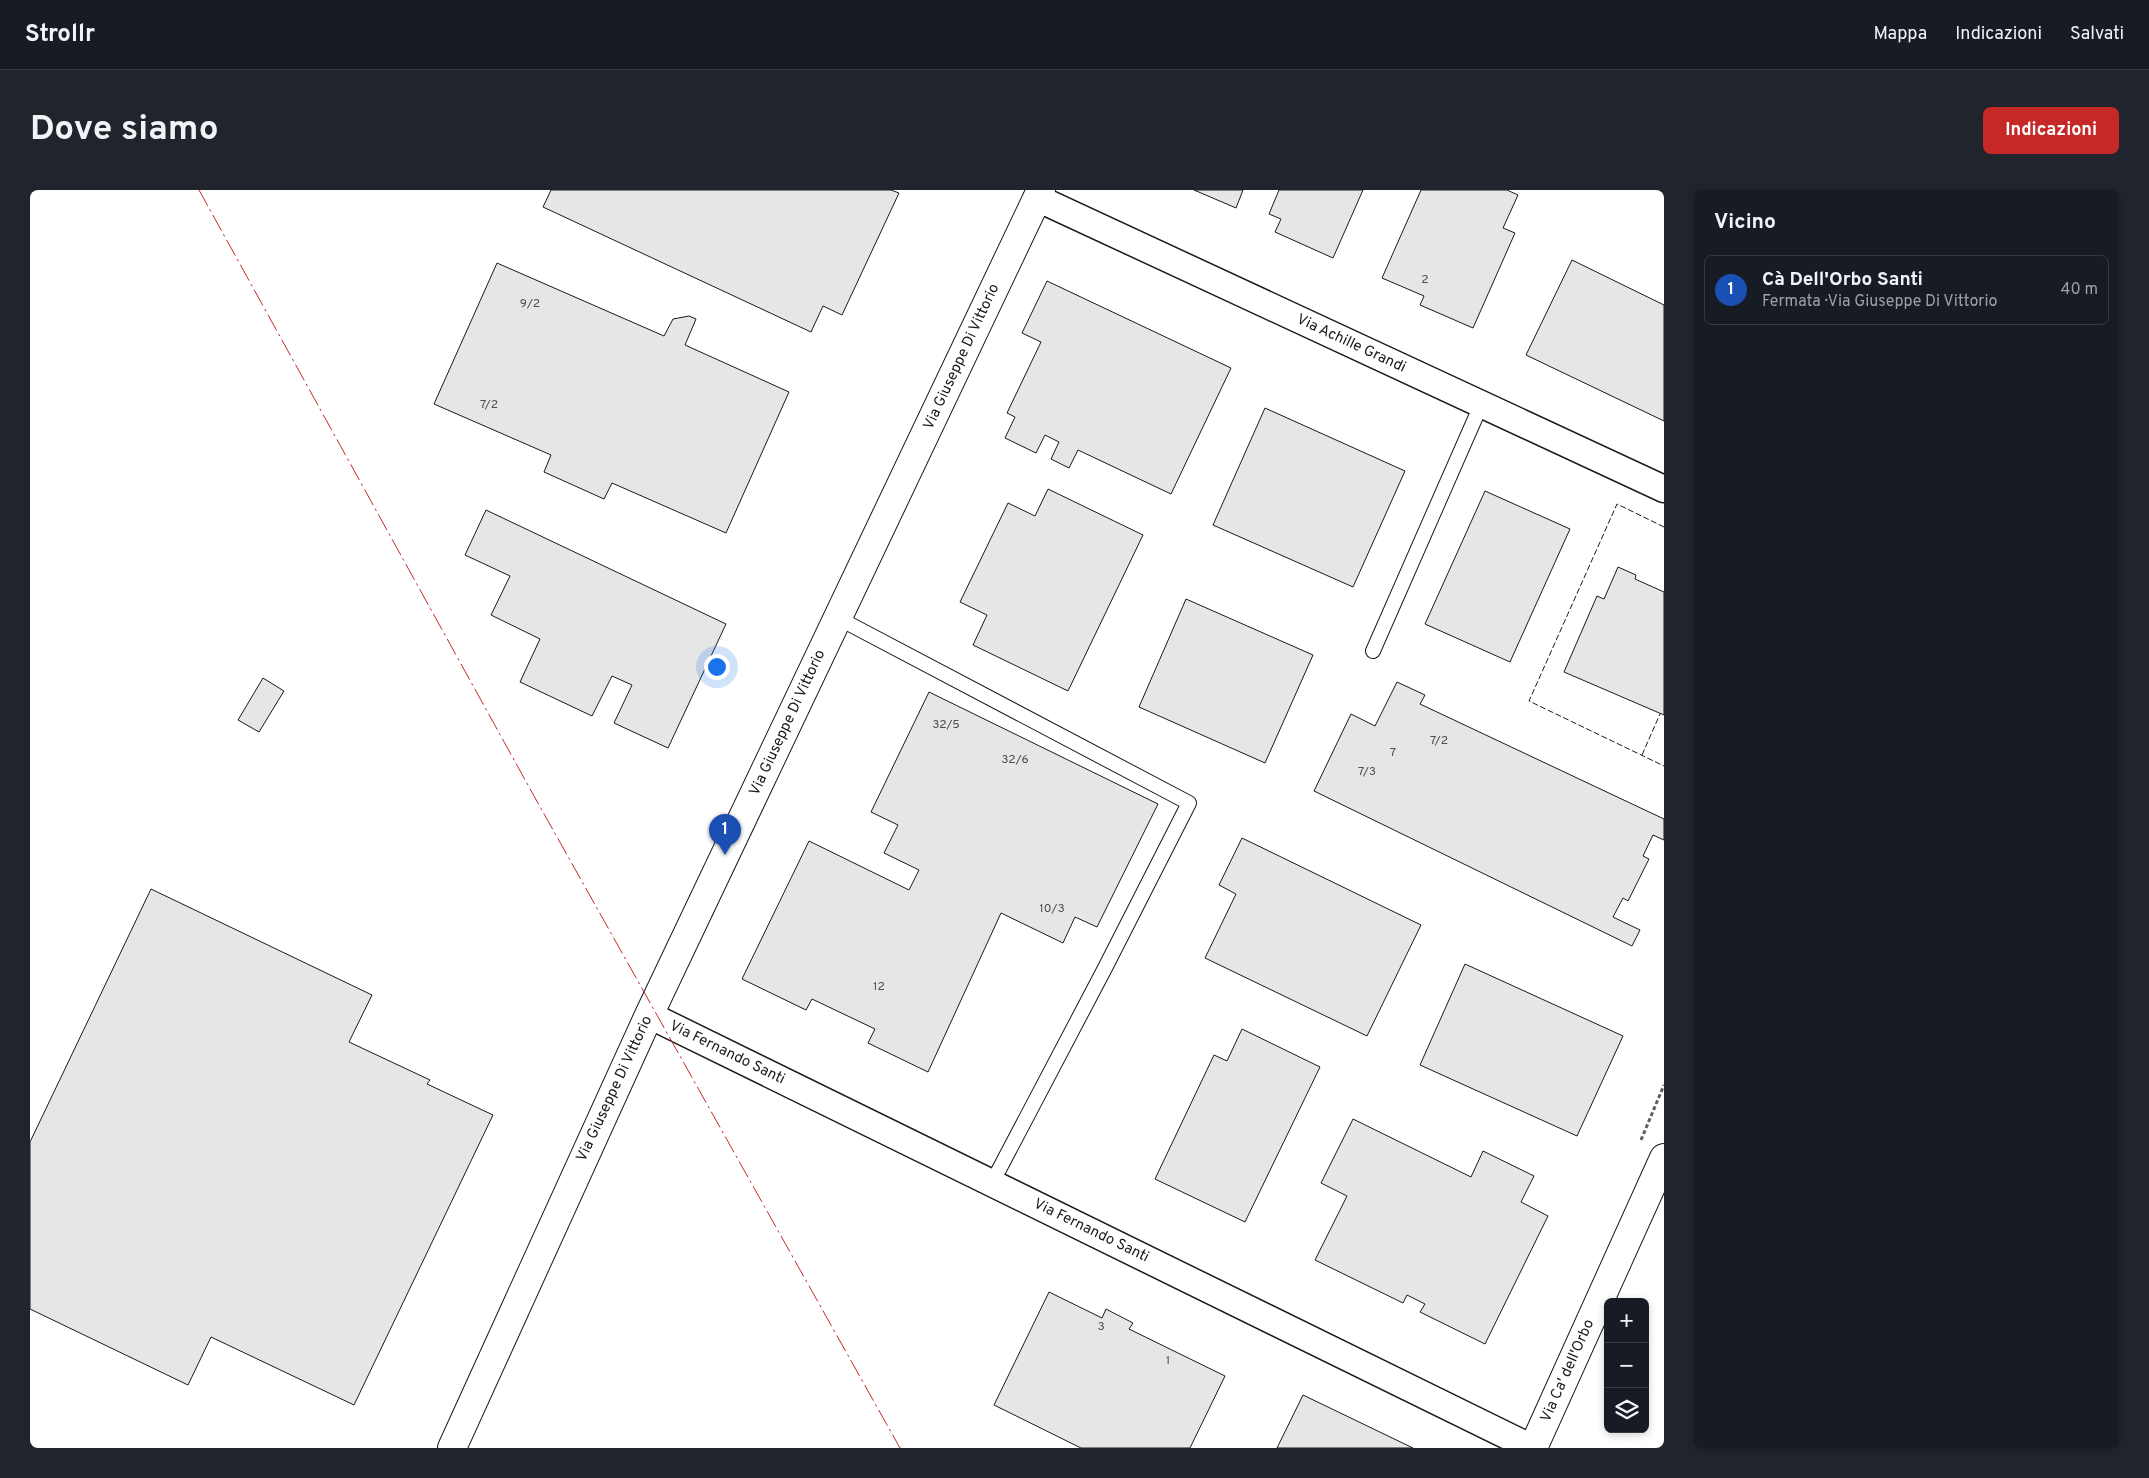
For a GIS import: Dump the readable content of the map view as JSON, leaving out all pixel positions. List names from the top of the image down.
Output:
{
  "streets": {
    "street": [
      "Via Achille Grandi",
      "Via Giuseppe Di Vittorio",
      "Via Fernando Santi",
      "Via Ca' dell'Orbo"
    ]
  },
  "crossings": [
    ["Via Achille Grandi", "Via Giuseppe Di Vittorio"],
    ["Via Giuseppe Di Vittorio", "Via Fernando Santi"],
    ["Via Fernando Santi", "Via Ca' dell'Orbo"]
  ],
  "house_numbers": [
    "2",
    "9/2",
    "7/2",
    "32/5",
    "7/2",
    "7",
    "32/6",
    "7/3",
    "10/3",
    "12",
    "3",
    "1"
  ],
  "page": {
    "header": "Strollr",
    "nav": ["Mappa", "Indicazioni", "Salvati"],
    "buttons": "Indicazioni",
    "title": "Dove siamo",
    "heading": "Vicino",
    "list": [
      {
        "mark": "1",
        "name": "Cà Dell'Orbo Santi",
        "note": "Fermata · Via Giuseppe Di Vittorio",
        "value": "40 m"
      }
    ],
    "pins": "1",
    "map_buttons": ["+", "−"]
  }
}
